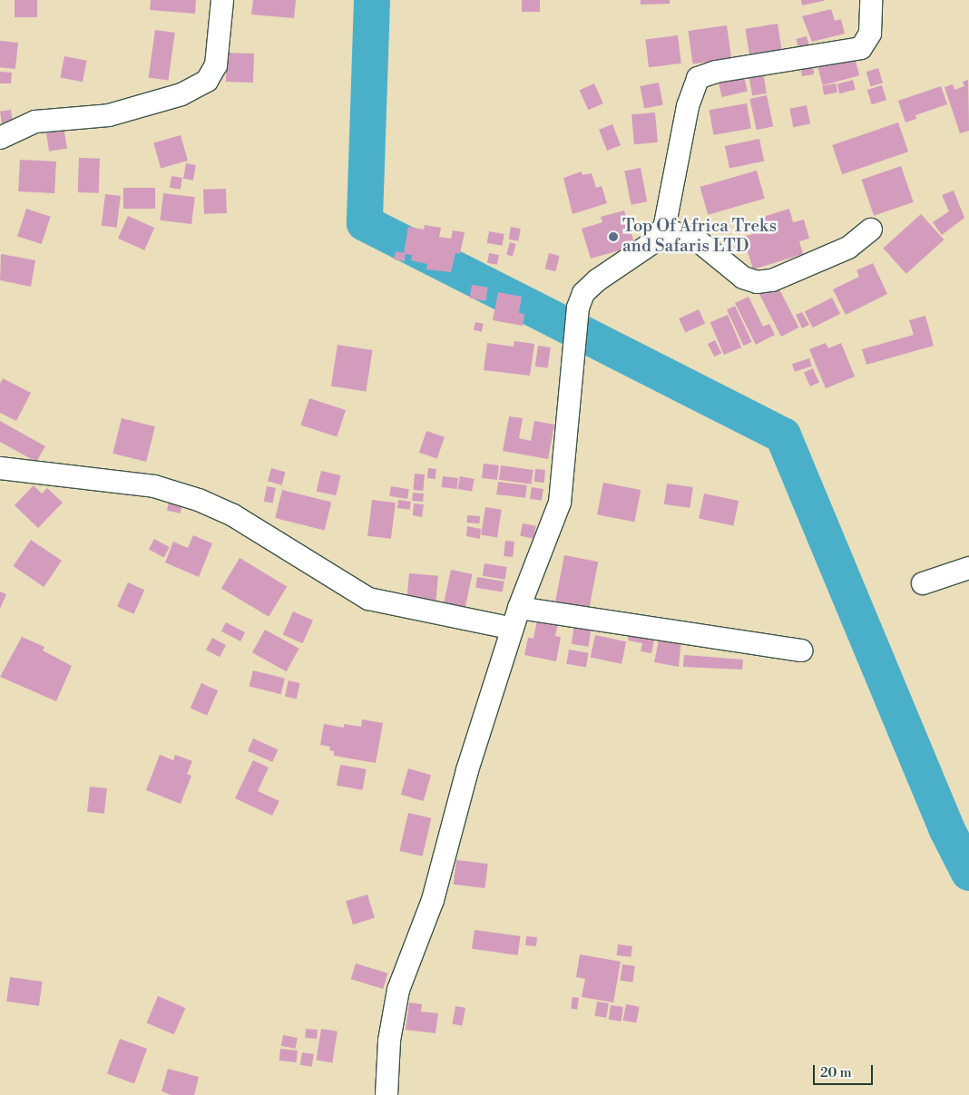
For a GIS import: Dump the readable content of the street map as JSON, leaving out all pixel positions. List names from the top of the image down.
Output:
{
  "places": ["Top Of Africa Treks and Safaris LTD"],
  "scale_bar": "20 m"
}
